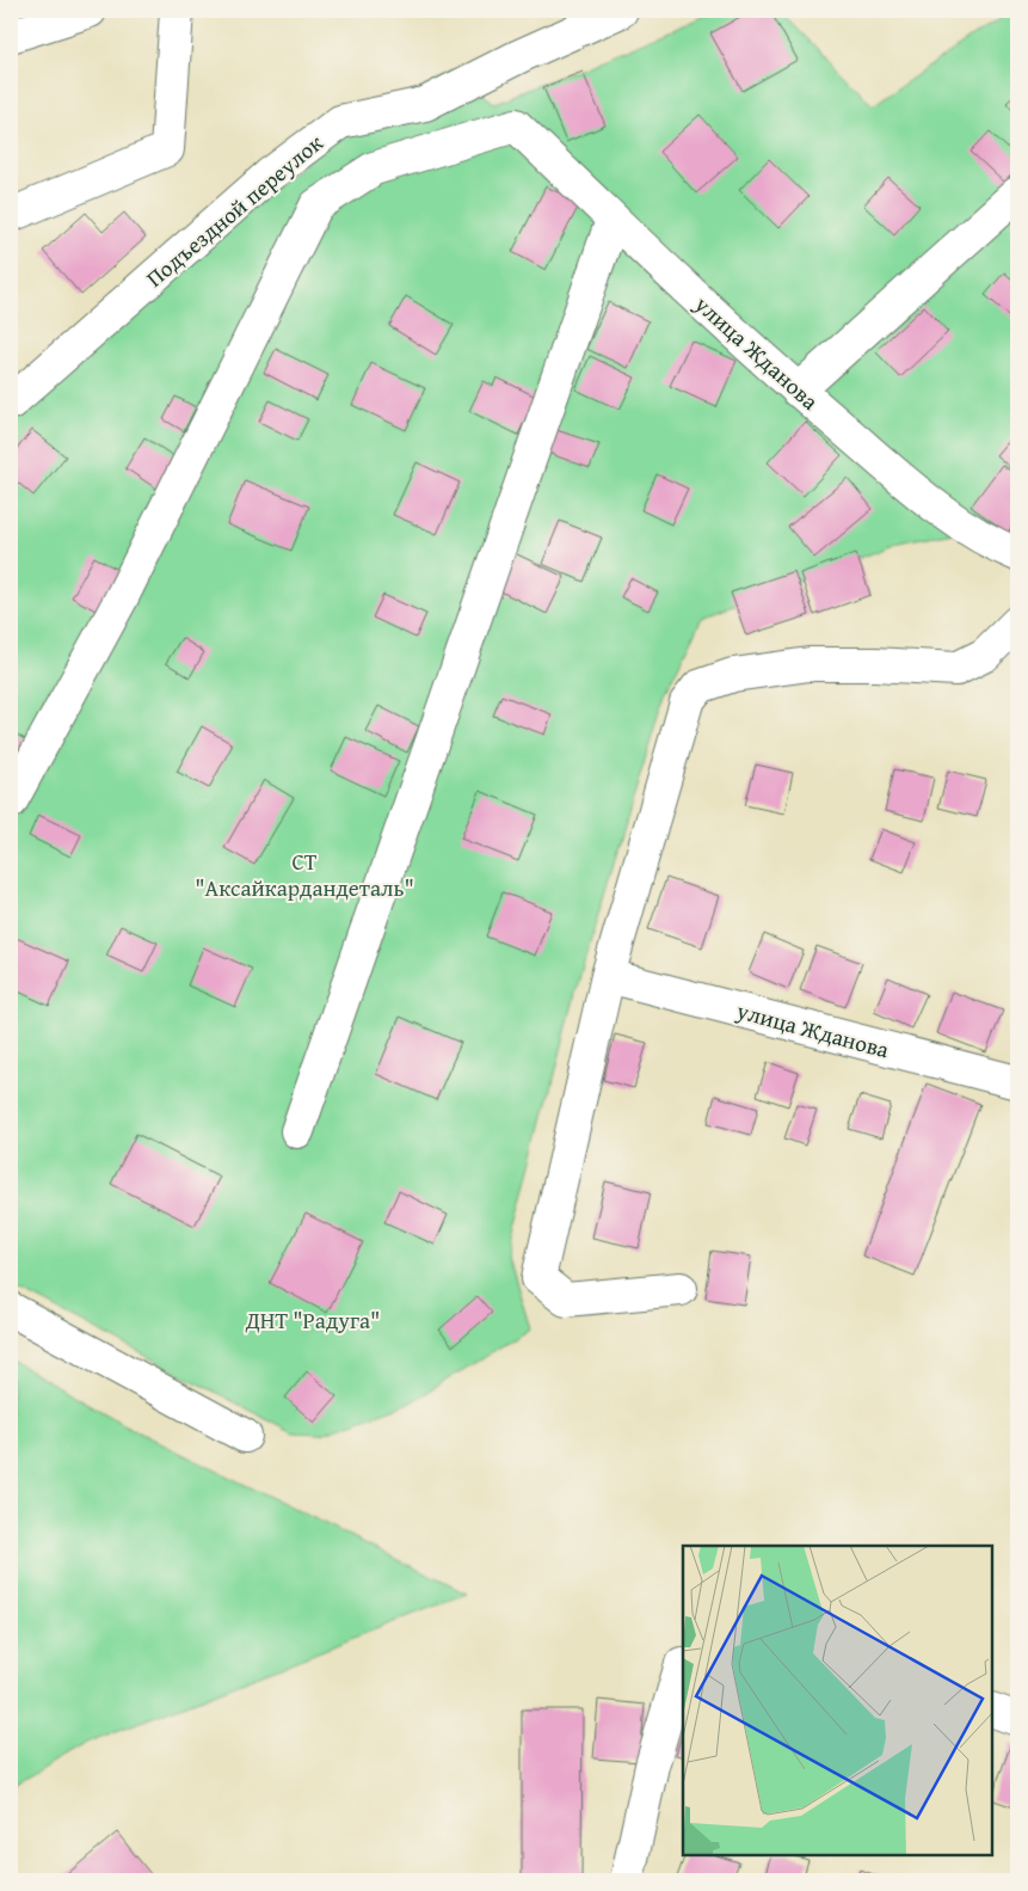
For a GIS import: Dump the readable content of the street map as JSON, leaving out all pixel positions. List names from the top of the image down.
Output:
{
  "streets": {
    "street": ["Подъездной переулок", "улица Жданова"]
  },
  "parks": ["СТ \"Аксайкардандеталь\"", "ДНТ \"Радуга\""]
}
